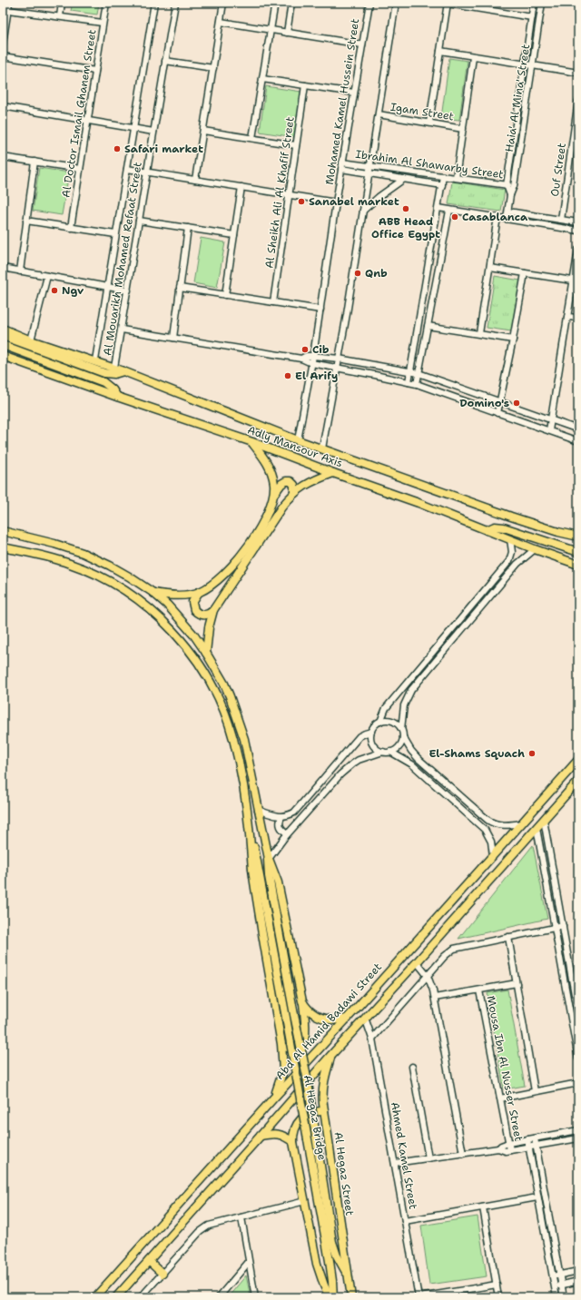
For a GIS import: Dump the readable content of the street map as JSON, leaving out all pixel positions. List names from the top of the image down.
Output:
{
  "streets": {
    "main road": [
      "Adly Mansour Axis",
      "Abd Al Hamid Badawi Street",
      "Al Hegaz Bridge",
      "Al Hegaz Street"
    ],
    "street": [
      "Haia' Al Mina' Street",
      "Mohamed Kamel Hussein Street",
      "Igam Street",
      "Al Doctor Ismail Ghanem Street",
      "Ibrahim Al Shawarby Street",
      "Ouf Street",
      "Al Sheikh Ali Al Khafif Street",
      "Al Mouarikh Mohamed Refaat Street",
      "Mousa Ibn Al Nusser Street",
      "Ahmed Kamel Street"
    ]
  },
  "crossings": [
    ["Haia' Al Mina' Street", "Ibrahim Al Shawarby Street"],
    ["Mohamed Kamel Hussein Street", "Ibrahim Al Shawarby Street"],
    ["Mohamed Kamel Hussein Street", "Adly Mansour Axis"],
    ["Al Mouarikh Mohamed Refaat Street", "Adly Mansour Axis"],
    ["Al Hegaz Bridge", "Al Hegaz Street"]
  ],
  "places": [
    "Safari market",
    "Sanabel market",
    "ABB Head Office Egypt",
    "Casablanca",
    "Qnb",
    "Ngv",
    "Cib",
    "El Arify",
    "Domino's",
    "El-Shams Squach"
  ]
}
